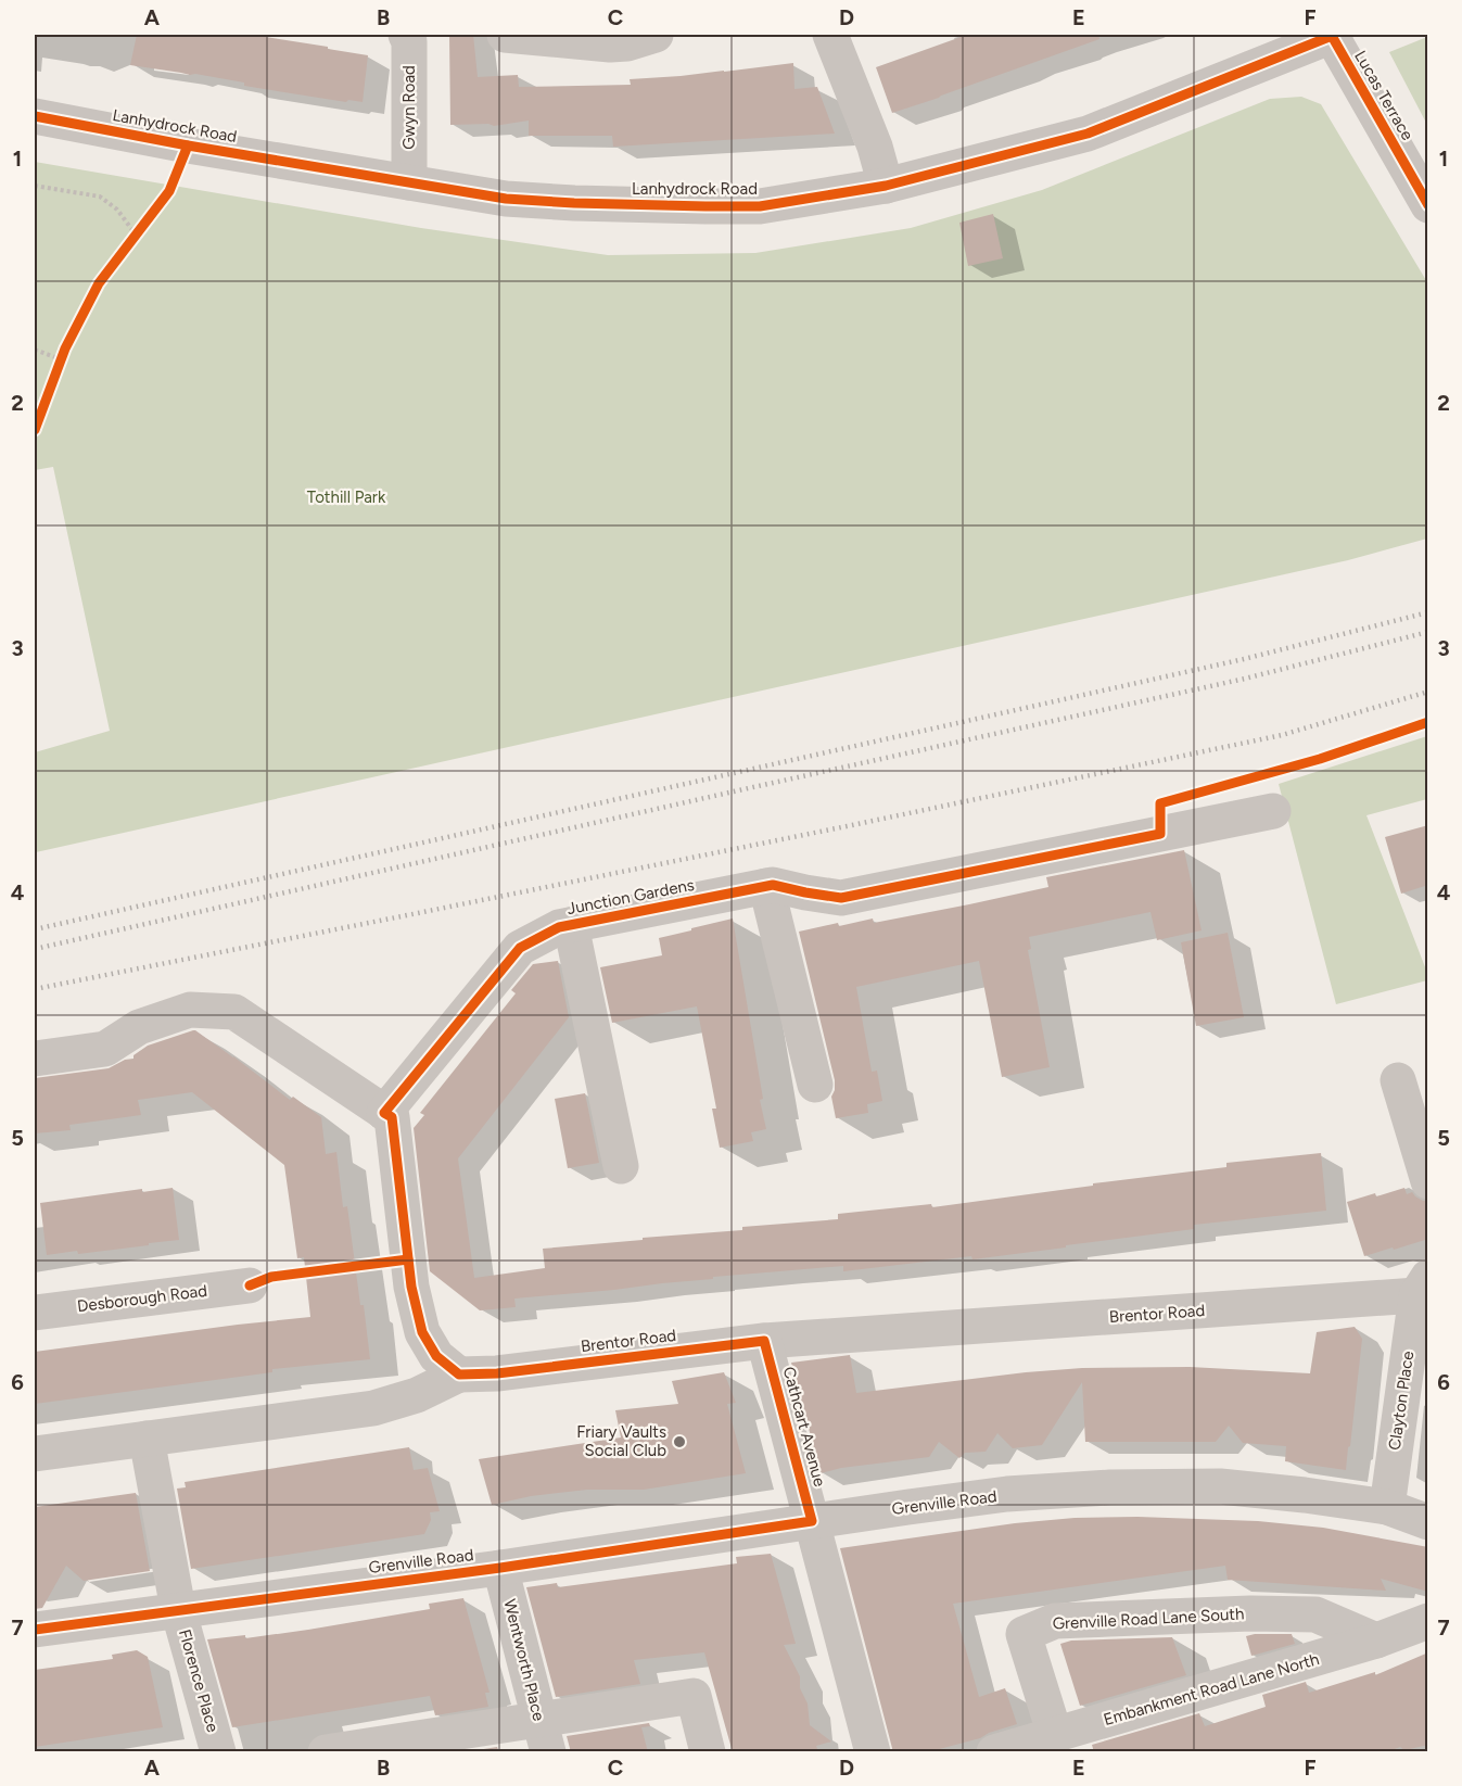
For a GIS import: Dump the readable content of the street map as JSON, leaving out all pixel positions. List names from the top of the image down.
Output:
{
  "streets": {
    "street": [
      "Lucas Terrace",
      "Gwyn Road",
      "Lanhydrock Road",
      "Junction Gardens",
      "Desborough Road",
      "Brentor Road",
      "Clayton Place",
      "Cathcart Avenue",
      "Grenville Road",
      "Grenville Road Lane South",
      "Wentworth Place",
      "Florence Place",
      "Embankment Road Lane North"
    ]
  },
  "crossings": [
    ["Lucas Terrace", "Lanhydrock Road"],
    ["Gwyn Road", "Lanhydrock Road"],
    ["Brentor Road", "Clayton Place"],
    ["Brentor Road", "Cathcart Avenue"],
    ["Clayton Place", "Grenville Road"],
    ["Cathcart Avenue", "Grenville Road"],
    ["Grenville Road", "Wentworth Place"],
    ["Grenville Road", "Florence Place"],
    ["Grenville Road Lane South", "Embankment Road Lane North"]
  ],
  "parks": ["Tothill Park"],
  "places": ["Friary Vaults Social Club"],
  "grid": {
    "columns": [
      "A",
      "B",
      "C",
      "D",
      "E",
      "F"
    ],
    "rows": [
      "1",
      "2",
      "3",
      "4",
      "5",
      "6",
      "7"
    ]
  }
}
